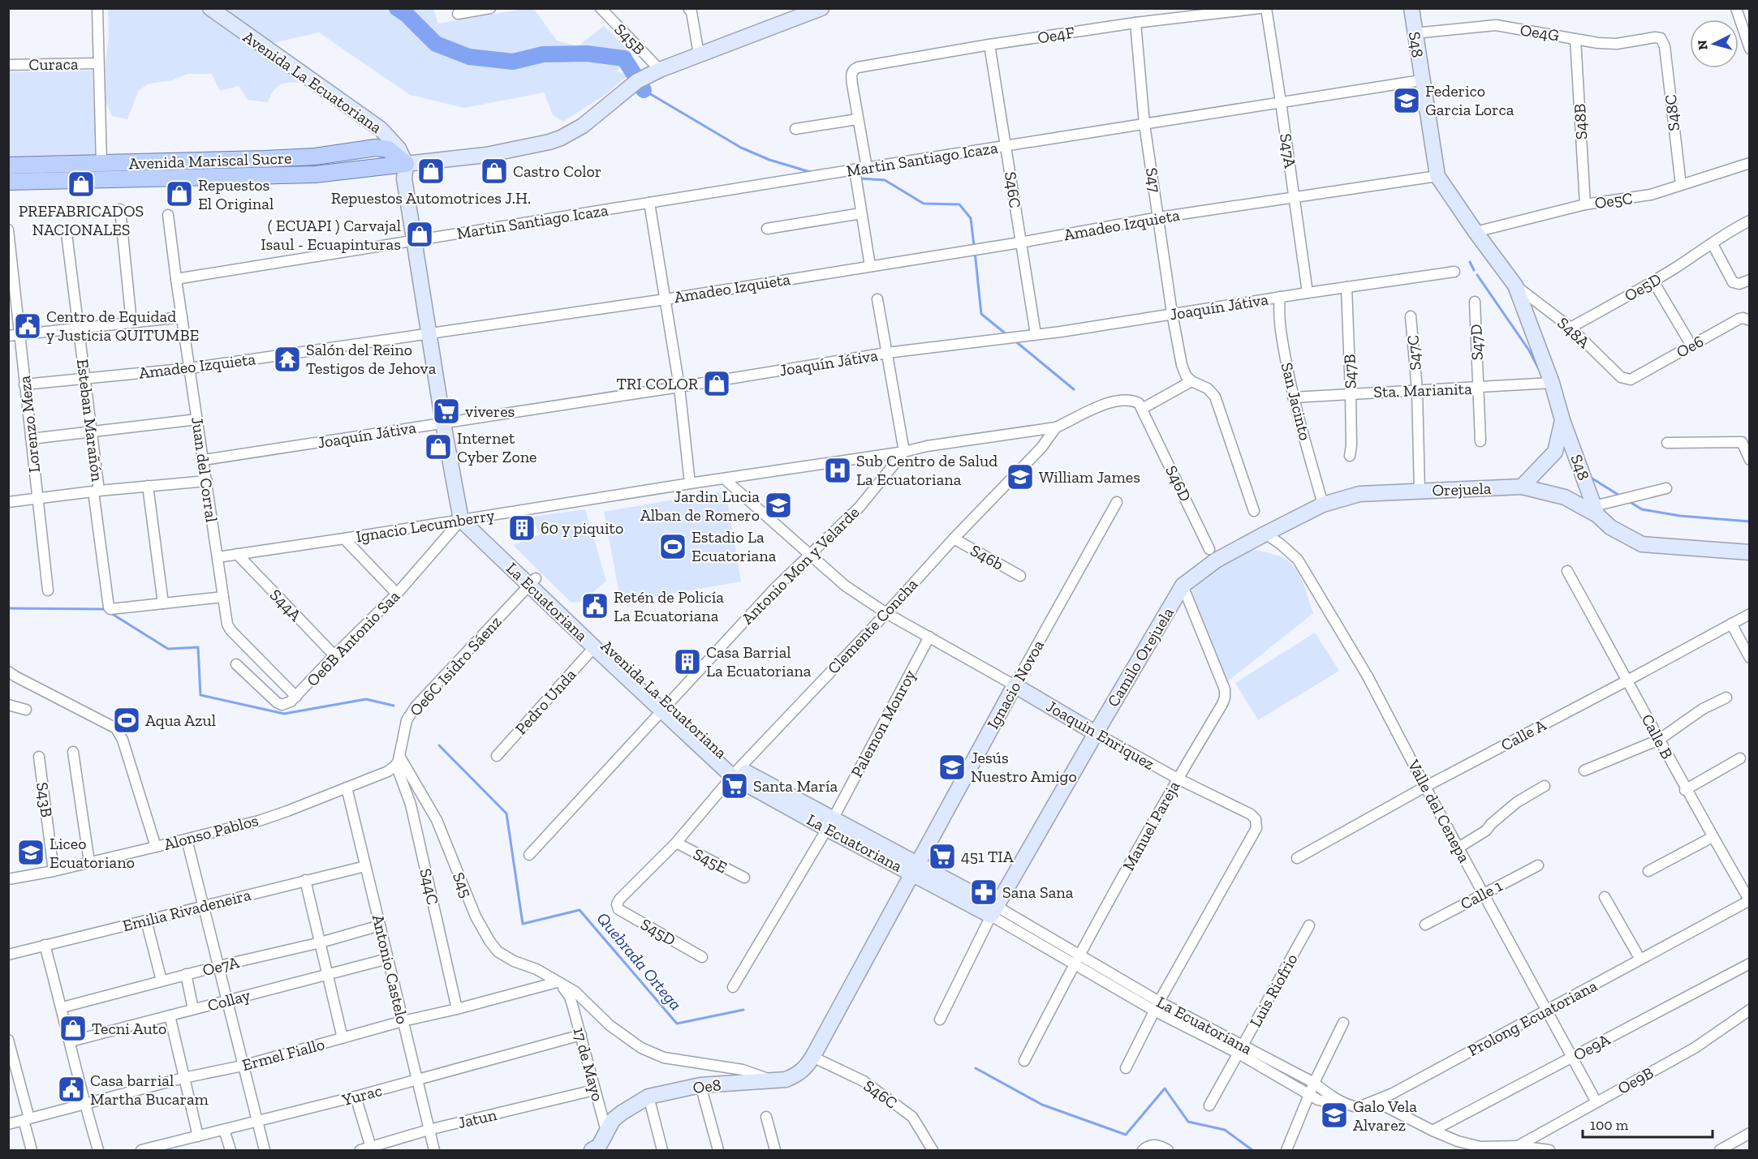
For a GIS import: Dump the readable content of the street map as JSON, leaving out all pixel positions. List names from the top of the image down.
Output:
{
  "streets": {
    "main road": ["Avenida Mariscal Sucre"],
    "street": [
      "Oe4G",
      "Oe4F",
      "S45B",
      "S48",
      "Curaca",
      "Avenida La Ecuatoriana",
      "S48C",
      "S48B",
      "S47A",
      "Martin Santiago Icaza",
      "S47",
      "S46C",
      "Oe5C",
      "Amadeo Izquieta",
      "Oe5D",
      "Joaquín Játiva",
      "S48A",
      "S47D",
      "Oe6",
      "S47C",
      "S47B",
      "Sta. Marianita",
      "San Jacinto",
      "Esteban Marañón",
      "Lorenzo Meza",
      "Juan del Corral",
      "S46D",
      "Orejuela",
      "Ignacio Lecumberry",
      "S46b",
      "Antonio Mon y Velarde",
      "La Ecuatoriana",
      "S44A",
      "Clemente Concha",
      "Oe6B Antonio Saa",
      "Camilo Orejuela",
      "Oe6C Isidro Sáenz",
      "Ignacio Novoa",
      "Pedro Unda",
      "Palemon Monroy",
      "Joaquin Enriquez",
      "Calle A",
      "Calle B",
      "S43B",
      "Valle del Cenepa",
      "Manuel Pareja",
      "Alonso Pablos",
      "S45E",
      "S45",
      "S44C",
      "Calle 1",
      "Emilia Rivadeneira",
      "S45D",
      "Oe7A",
      "Antonio Castelo",
      "Luis Riofrio",
      "Collay",
      "Prolong Ecuatoriana",
      "Oe9A",
      "Ermel Fiallo",
      "17 de Mayo",
      "Oe9B",
      "Oe8",
      "Yurac",
      "Jatun"
    ]
  },
  "crossings": [
    ["Oe4G", "S48"],
    ["Oe4G", "S48C"],
    ["Oe4G", "S48B"],
    ["Oe4F", "S47"],
    ["Oe4F", "S46C"],
    ["S45B", "Avenida Mariscal Sucre"],
    ["S48", "Martin Santiago Icaza"],
    ["S48", "Oe5C"],
    ["S48", "Amadeo Izquieta"],
    ["S48", "S48A"],
    ["S48", "Sta. Marianita"],
    ["S48", "Orejuela"],
    ["Avenida La Ecuatoriana", "Martin Santiago Icaza"],
    ["Avenida La Ecuatoriana", "Avenida Mariscal Sucre"],
    ["Avenida La Ecuatoriana", "Ignacio Lecumberry"],
    ["Avenida La Ecuatoriana", "Antonio Mon y Velarde"],
    ["Avenida La Ecuatoriana", "La Ecuatoriana"],
    ["Avenida La Ecuatoriana", "Clemente Concha"],
    ["Avenida La Ecuatoriana", "Oe6B Antonio Saa"],
    ["Avenida La Ecuatoriana", "Oe6C Isidro Sáenz"],
    ["Avenida La Ecuatoriana", "Ignacio Novoa"],
    ["Avenida La Ecuatoriana", "Palemon Monroy"],
    ["S48C", "Oe5C"],
    ["S48B", "Oe5C"],
    ["S47A", "Martin Santiago Icaza"],
    ["S47A", "Amadeo Izquieta"],
    ["S47A", "Joaquín Játiva"],
    ["Martin Santiago Icaza", "S47"],
    ["Martin Santiago Icaza", "S46C"],
    ["Martin Santiago Icaza", "Juan del Corral"],
    ["S47", "Amadeo Izquieta"],
    ["S47", "Joaquín Játiva"],
    ["S46C", "Amadeo Izquieta"],
    ["S46C", "Joaquín Játiva"],
    ["S46C", "Ignacio Novoa"],
    ["S46C", "Oe8"],
    ["Amadeo Izquieta", "Esteban Marañón"],
    ["Amadeo Izquieta", "Lorenzo Meza"],
    ["Amadeo Izquieta", "Juan del Corral"],
    ["Oe5D", "S48A"],
    ["Joaquín Játiva", "S47B"],
    ["Joaquín Játiva", "San Jacinto"],
    ["Joaquín Játiva", "Juan del Corral"],
    ["S48A", "Oe6"],
    ["S47D", "Sta. Marianita"],
    ["S47C", "Sta. Marianita"],
    ["S47C", "Orejuela"],
    ["S47B", "Sta. Marianita"],
    ["Sta. Marianita", "San Jacinto"],
    ["San Jacinto", "Orejuela"],
    ["Juan del Corral", "Ignacio Lecumberry"],
    ["Juan del Corral", "Oe6B Antonio Saa"],
    ["Orejuela", "Camilo Orejuela"],
    ["Orejuela", "Valle del Cenepa"],
    ["Orejuela", "Manuel Pareja"],
    ["Ignacio Lecumberry", "Antonio Mon y Velarde"],
    ["Ignacio Lecumberry", "S44A"],
    ["Ignacio Lecumberry", "Clemente Concha"],
    ["Ignacio Lecumberry", "Oe6B Antonio Saa"],
    ["Ignacio Lecumberry", "Joaquin Enriquez"],
    ["S46b", "Clemente Concha"],
    ["Antonio Mon y Velarde", "La Ecuatoriana"],
    ["Antonio Mon y Velarde", "Joaquin Enriquez"],
    ["La Ecuatoriana", "Camilo Orejuela"],
    ["La Ecuatoriana", "Oe6C Isidro Sáenz"],
    ["La Ecuatoriana", "Ignacio Novoa"],
    ["La Ecuatoriana", "Pedro Unda"],
    ["La Ecuatoriana", "Joaquin Enriquez"],
    ["La Ecuatoriana", "Manuel Pareja"],
    ["La Ecuatoriana", "Luis Riofrio"],
    ["S44A", "Oe6B Antonio Saa"],
    ["Clemente Concha", "Joaquin Enriquez"],
    ["Clemente Concha", "S45E"],
    ["Clemente Concha", "S45D"],
    ["Camilo Orejuela", "Joaquin Enriquez"],
    ["Camilo Orejuela", "Manuel Pareja"],
    ["Oe6C Isidro Sáenz", "Alonso Pablos"],
    ["Oe6C Isidro Sáenz", "S45"],
    ["Oe6C Isidro Sáenz", "S44C"],
    ["Ignacio Novoa", "Joaquin Enriquez"],
    ["Ignacio Novoa", "Oe8"],
    ["Palemon Monroy", "Joaquin Enriquez"],
    ["Joaquin Enriquez", "Manuel Pareja"],
    ["Calle A", "Calle B"],
    ["Calle A", "Valle del Cenepa"],
    ["Calle B", "Prolong Ecuatoriana"],
    ["S43B", "Alonso Pablos"],
    ["Valle del Cenepa", "Calle 1"],
    ["Valle del Cenepa", "Prolong Ecuatoriana"],
    ["Valle del Cenepa", "Oe9A"],
    ["Valle del Cenepa", "Oe9B"],
    ["Alonso Pablos", "S45"],
    ["Alonso Pablos", "S44C"],
    ["Alonso Pablos", "Antonio Castelo"],
    ["S45", "S44C"],
    ["S45", "Ermel Fiallo"],
    ["S45", "17 de Mayo"],
    ["S45", "Oe8"],
    ["S44C", "Ermel Fiallo"],
    ["Emilia Rivadeneira", "Antonio Castelo"],
    ["Oe7A", "Antonio Castelo"],
    ["Antonio Castelo", "Collay"],
    ["Antonio Castelo", "Ermel Fiallo"],
    ["Antonio Castelo", "Yurac"],
    ["Antonio Castelo", "Jatun"],
    ["Ermel Fiallo", "17 de Mayo"],
    ["17 de Mayo", "Oe8"],
    ["17 de Mayo", "Yurac"],
    ["17 de Mayo", "Jatun"]
  ],
  "water": ["Quebrada Ortega"],
  "places": {
    "school or university": [
      "Federico Garcia Lorca",
      "William James",
      "Jardin Lucia Alban de Romero",
      "Jesús Nuestro Amigo",
      "Liceo Ecuatoriano",
      "Galo Vela Alvarez"
    ],
    "shop": [
      "Repuestos Automotrices J.H.",
      "Castro Color",
      "PREFABRICADOS NACIONALES",
      "Repuestos El Original",
      "( ECUAPI ) Carvajal Isaul - Ecuapinturas",
      "TRI COLOR",
      "Internet Cyber Zone",
      "Tecni Auto"
    ],
    "public building": ["Centro de Equidad y Justicia QUITUMBE", "Retén de Policía La Ecuatoriana", "Casa barrial Martha Bucaram"],
    "temple": ["Salón del Reino Testigos de Jehova"],
    "supermarket": ["viveres", "Santa María", "451 TIA"],
    "hospital": ["Sub Centro de Salud La Ecuatoriana"],
    "building": ["60 y piquito", "Casa Barrial La Ecuatoriana"],
    "sports": ["Estadio La Ecuatoriana", "Aqua Azul"],
    "pharmacy": ["Sana Sana"]
  },
  "scale_bar": "100 m",
  "north": "left"
}
